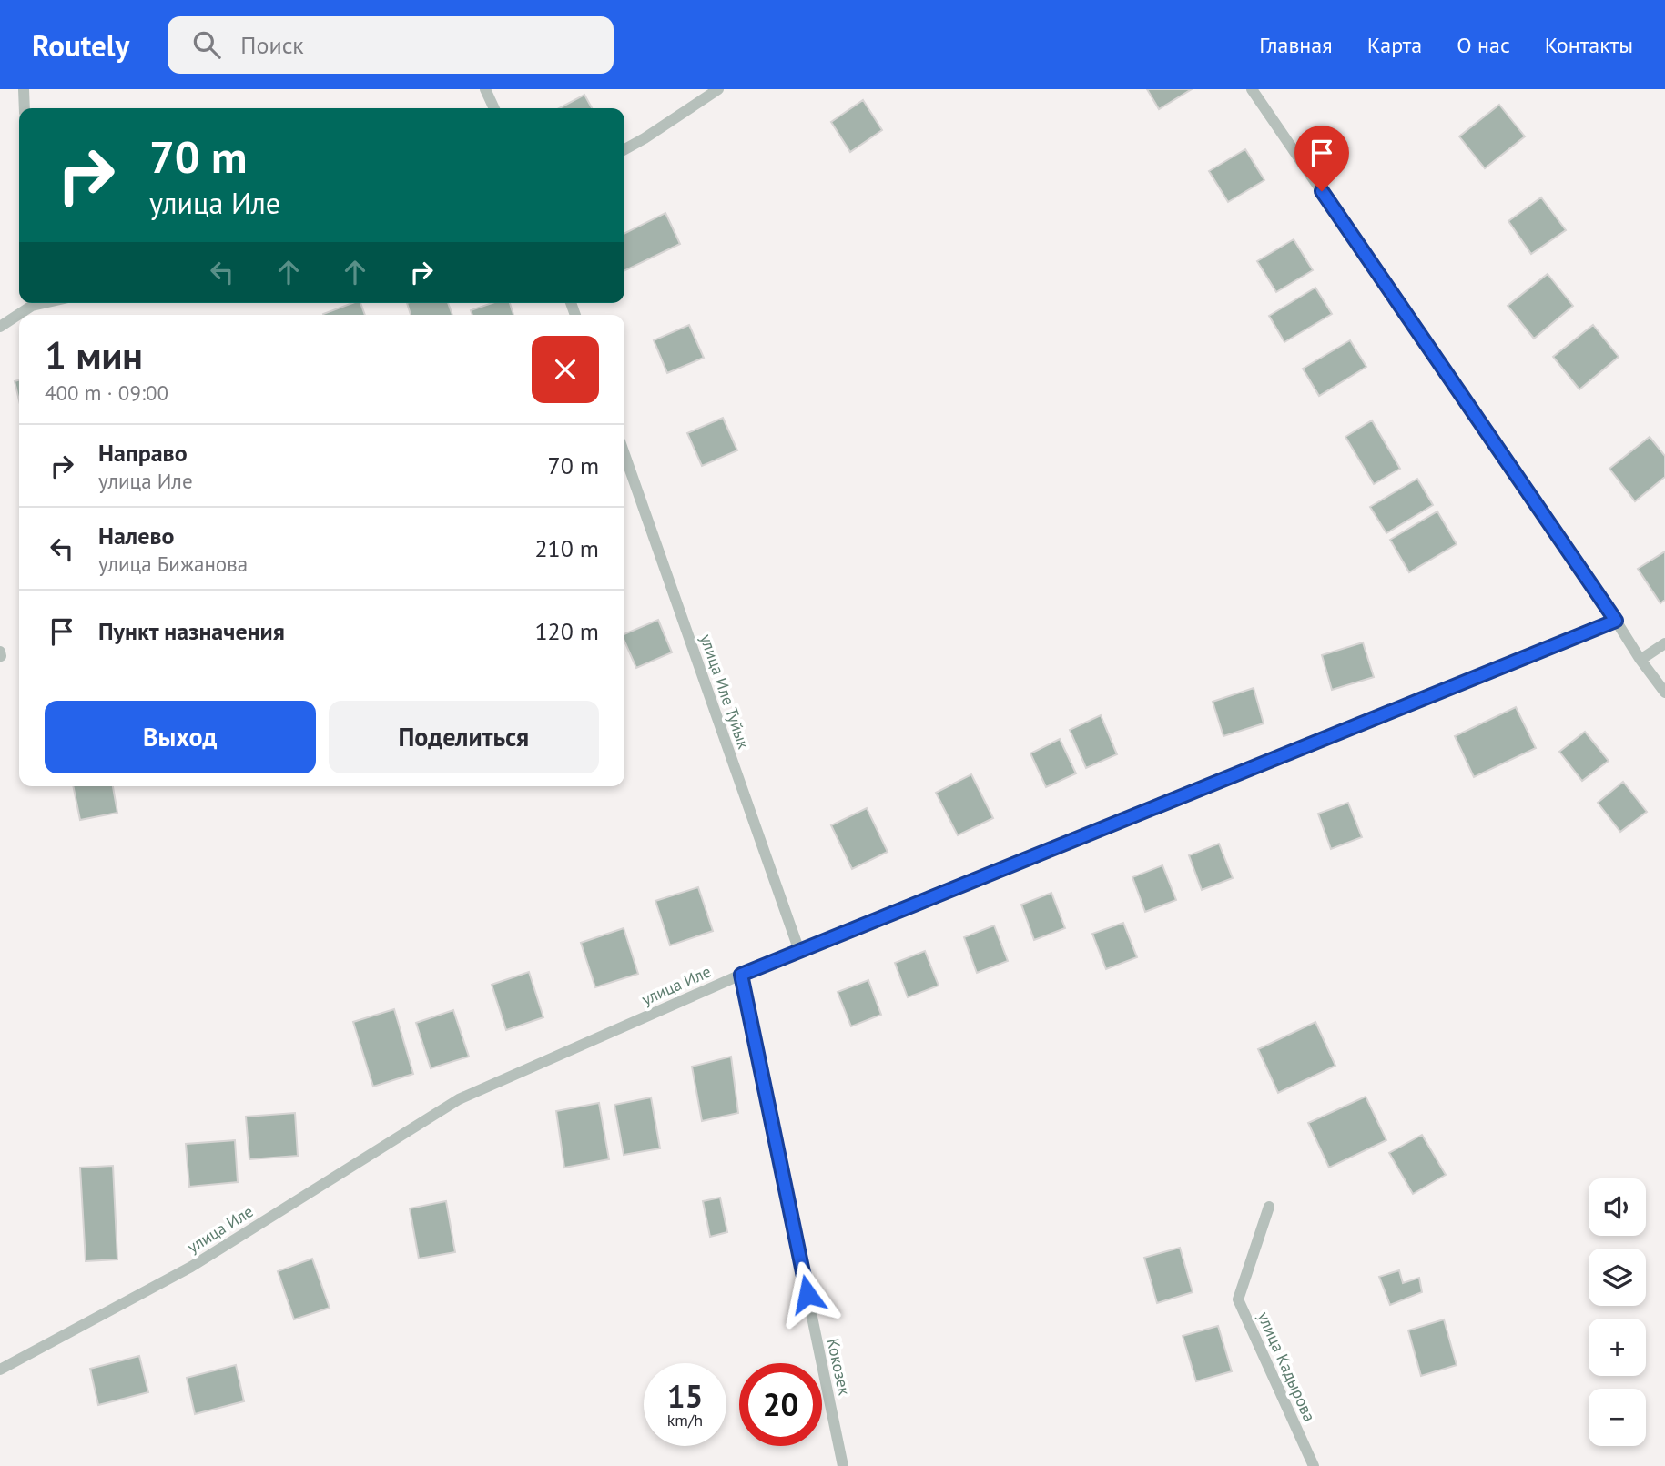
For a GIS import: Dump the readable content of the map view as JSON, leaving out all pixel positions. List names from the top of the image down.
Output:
{
  "streets": {
    "street": [
      "улица Иле Туйык",
      "улица Иле",
      "Кокозек",
      "улица Кадырова"
    ]
  },
  "crossings": [
    ["улица Иле Туйык", "улица Иле"],
    ["улица Иле", "Кокозек"]
  ],
  "page": {
    "header": "Routely",
    "search": "Поиск",
    "nav": [
      "Главная",
      "Карта",
      "О нас",
      "Контакты"
    ],
    "turn": ["70 m", "улица Иле"],
    "heading": ["1 мин", "400 m · 09:00"],
    "list": [
      {
        "name": "Направо",
        "note": "улица Иле",
        "value": "70 m"
      },
      {
        "name": "Налево",
        "note": "улица Бижанова",
        "value": "210 m"
      },
      {
        "name": "Пункт назначения",
        "value": "120 m"
      }
    ],
    "buttons": ["Выход", "Поделиться"],
    "map_buttons": ["+", "−"],
    "speed": "15 km/h",
    "limit": "20"
  }
}
